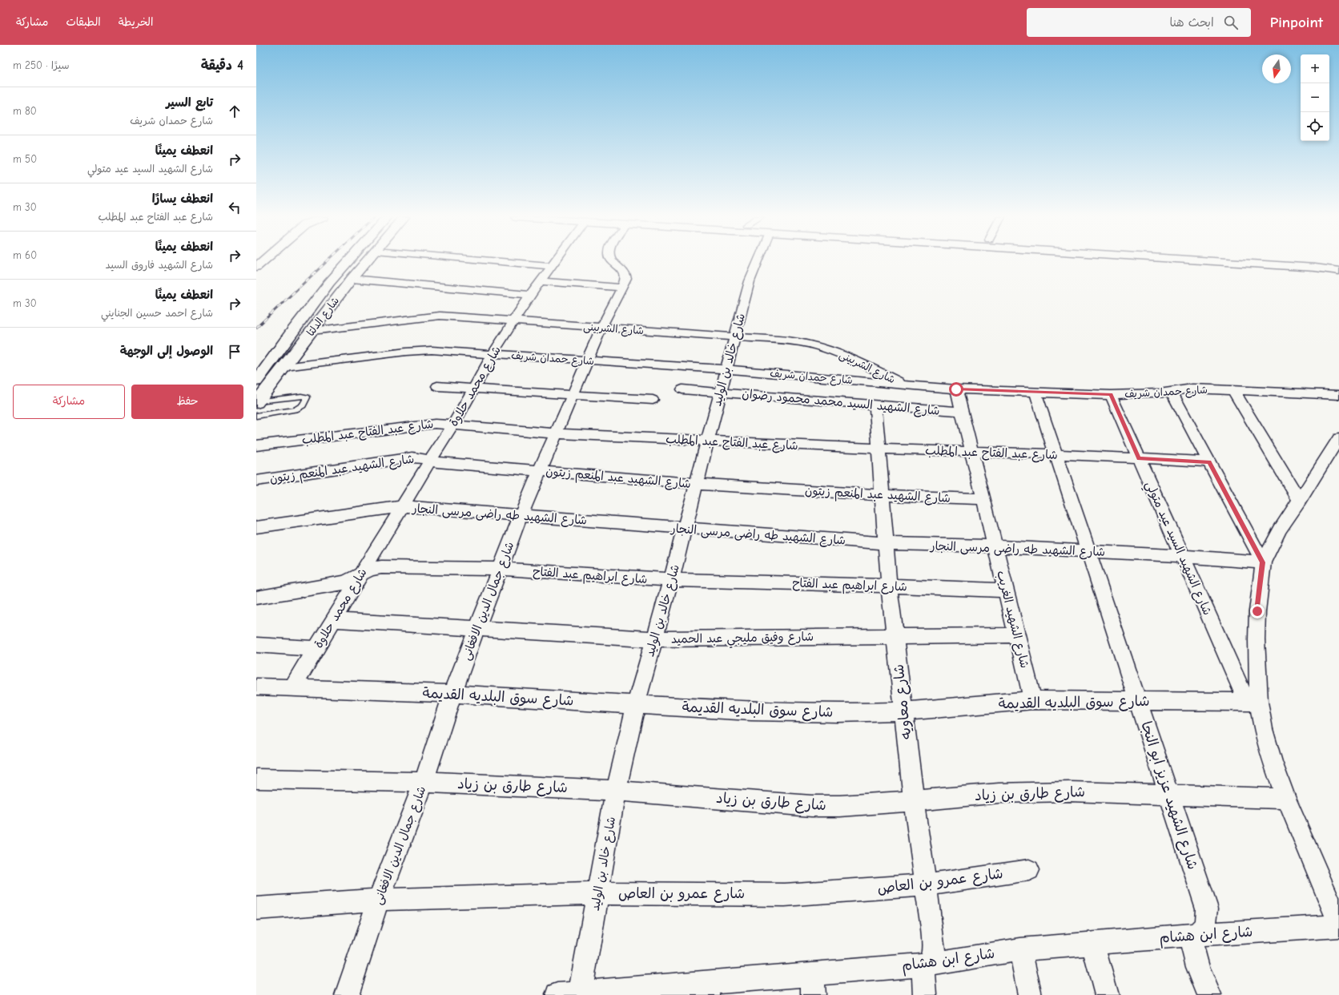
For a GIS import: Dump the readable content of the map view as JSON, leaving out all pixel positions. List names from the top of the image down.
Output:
{
  "streets": {
    "main road": ["شارع الدلتا"],
    "street": [
      "شارع الشربينى",
      "شارع حمدان شريف",
      "شارع خالد بن الوليد",
      "شارع محمد حلاوة",
      "شارع الشهيد السيد محمد محمود رضوان",
      "شارع عبد الفتاح عبد المطلب",
      "شارع الشهيد عبد المنعم زيتون",
      "شارع الشهيد طه راضى مرسى النجار",
      "شارع الشهيد السيد عيد متولي",
      "شارع ابراهيم عبد الفتاح",
      "شارع جمال الدين الافغانى",
      "شارع الشهيد الغريب",
      "شارع وفيق مليجي عبد الحميد",
      "شارع سوق البلديه القديمة",
      "شارع معاويه",
      "شارع طارق بن زياد",
      "شارع الشهيد عزيز ابو النجا",
      "شارع عمرو بن العاص",
      "شارع ابن هشام"
    ]
  },
  "crossings": [
    ["شارع الدلتا", "شارع الشربينى"],
    ["شارع الدلتا", "شارع حمدان شريف"],
    ["شارع الشربينى", "شارع حمدان شريف"],
    ["شارع الشربينى", "شارع خالد بن الوليد"],
    ["شارع الشربينى", "شارع محمد حلاوة"],
    ["شارع الشربينى", "شارع جمال الدين الافغانى"],
    ["شارع حمدان شريف", "شارع خالد بن الوليد"],
    ["شارع حمدان شريف", "شارع محمد حلاوة"],
    ["شارع حمدان شريف", "شارع الشهيد السيد عيد متولي"],
    ["شارع حمدان شريف", "شارع جمال الدين الافغانى"],
    ["شارع حمدان شريف", "شارع الشهيد الغريب"],
    ["شارع حمدان شريف", "شارع الشهيد عزيز ابو النجا"],
    ["شارع خالد بن الوليد", "شارع الشهيد السيد محمد محمود رضوان"],
    ["شارع خالد بن الوليد", "شارع عبد الفتاح عبد المطلب"],
    ["شارع خالد بن الوليد", "شارع الشهيد عبد المنعم زيتون"],
    ["شارع خالد بن الوليد", "شارع الشهيد طه راضى مرسى النجار"],
    ["شارع خالد بن الوليد", "شارع ابراهيم عبد الفتاح"],
    ["شارع خالد بن الوليد", "شارع وفيق مليجي عبد الحميد"],
    ["شارع خالد بن الوليد", "شارع سوق البلديه القديمة"],
    ["شارع خالد بن الوليد", "شارع طارق بن زياد"],
    ["شارع خالد بن الوليد", "شارع عمرو بن العاص"],
    ["شارع خالد بن الوليد", "شارع ابن هشام"],
    ["شارع محمد حلاوة", "شارع عبد الفتاح عبد المطلب"],
    ["شارع محمد حلاوة", "شارع الشهيد عبد المنعم زيتون"],
    ["شارع محمد حلاوة", "شارع الشهيد طه راضى مرسى النجار"],
    ["شارع محمد حلاوة", "شارع ابراهيم عبد الفتاح"],
    ["شارع محمد حلاوة", "شارع وفيق مليجي عبد الحميد"],
    ["شارع محمد حلاوة", "شارع سوق البلديه القديمة"],
    ["شارع الشهيد السيد محمد محمود رضوان", "شارع الشهيد الغريب"],
    ["شارع الشهيد السيد محمد محمود رضوان", "شارع معاويه"],
    ["شارع عبد الفتاح عبد المطلب", "شارع الشهيد السيد عيد متولي"],
    ["شارع عبد الفتاح عبد المطلب", "شارع جمال الدين الافغانى"],
    ["شارع عبد الفتاح عبد المطلب", "شارع الشهيد الغريب"],
    ["شارع عبد الفتاح عبد المطلب", "شارع معاويه"],
    ["شارع عبد الفتاح عبد المطلب", "شارع الشهيد عزيز ابو النجا"],
    ["شارع الشهيد عبد المنعم زيتون", "شارع جمال الدين الافغانى"],
    ["شارع الشهيد عبد المنعم زيتون", "شارع الشهيد الغريب"],
    ["شارع الشهيد عبد المنعم زيتون", "شارع معاويه"],
    ["شارع الشهيد طه راضى مرسى النجار", "شارع الشهيد السيد عيد متولي"],
    ["شارع الشهيد طه راضى مرسى النجار", "شارع جمال الدين الافغانى"],
    ["شارع الشهيد طه راضى مرسى النجار", "شارع الشهيد الغريب"],
    ["شارع الشهيد طه راضى مرسى النجار", "شارع معاويه"],
    ["شارع الشهيد طه راضى مرسى النجار", "شارع الشهيد عزيز ابو النجا"],
    ["شارع الشهيد السيد عيد متولي", "شارع سوق البلديه القديمة"],
    ["شارع ابراهيم عبد الفتاح", "شارع جمال الدين الافغانى"],
    ["شارع ابراهيم عبد الفتاح", "شارع الشهيد الغريب"],
    ["شارع ابراهيم عبد الفتاح", "شارع معاويه"],
    ["شارع جمال الدين الافغانى", "شارع وفيق مليجي عبد الحميد"],
    ["شارع جمال الدين الافغانى", "شارع سوق البلديه القديمة"],
    ["شارع جمال الدين الافغانى", "شارع طارق بن زياد"],
    ["شارع جمال الدين الافغانى", "شارع عمرو بن العاص"],
    ["شارع الشهيد الغريب", "شارع وفيق مليجي عبد الحميد"],
    ["شارع الشهيد الغريب", "شارع سوق البلديه القديمة"],
    ["شارع وفيق مليجي عبد الحميد", "شارع معاويه"],
    ["شارع سوق البلديه القديمة", "شارع معاويه"],
    ["شارع سوق البلديه القديمة", "شارع الشهيد عزيز ابو النجا"],
    ["شارع معاويه", "شارع طارق بن زياد"],
    ["شارع معاويه", "شارع عمرو بن العاص"],
    ["شارع معاويه", "شارع ابن هشام"],
    ["شارع طارق بن زياد", "شارع الشهيد عزيز ابو النجا"],
    ["شارع الشهيد عزيز ابو النجا", "شارع ابن هشام"]
  ],
  "north": "bottom",
  "page": {
    "header": "Pinpoint",
    "search": "ابحث هنا",
    "nav": ["الخريطة", "الطبقات", "مشاركة"],
    "heading": ["4 دقيقة", "سيرًا · 250 m"],
    "map_buttons": ["+", "−"],
    "list": [
      ["تابع السير", "شارع حمدان شريف", "80 m"],
      ["انعطف يمينًا", "شارع الشهيد السيد عيد متولي", "50 m"],
      ["انعطف يسارًا", "شارع عبد الفتاح عبد المطلب", "30 m"],
      ["انعطف يمينًا", "شارع الشهيد فاروق السيد", "60 m"],
      ["انعطف يمينًا", "شارع احمد حسين الجنايني", "30 m"],
      "الوصول إلى الوجهة"
    ],
    "buttons": ["حفظ", "مشاركة"]
  }
}
